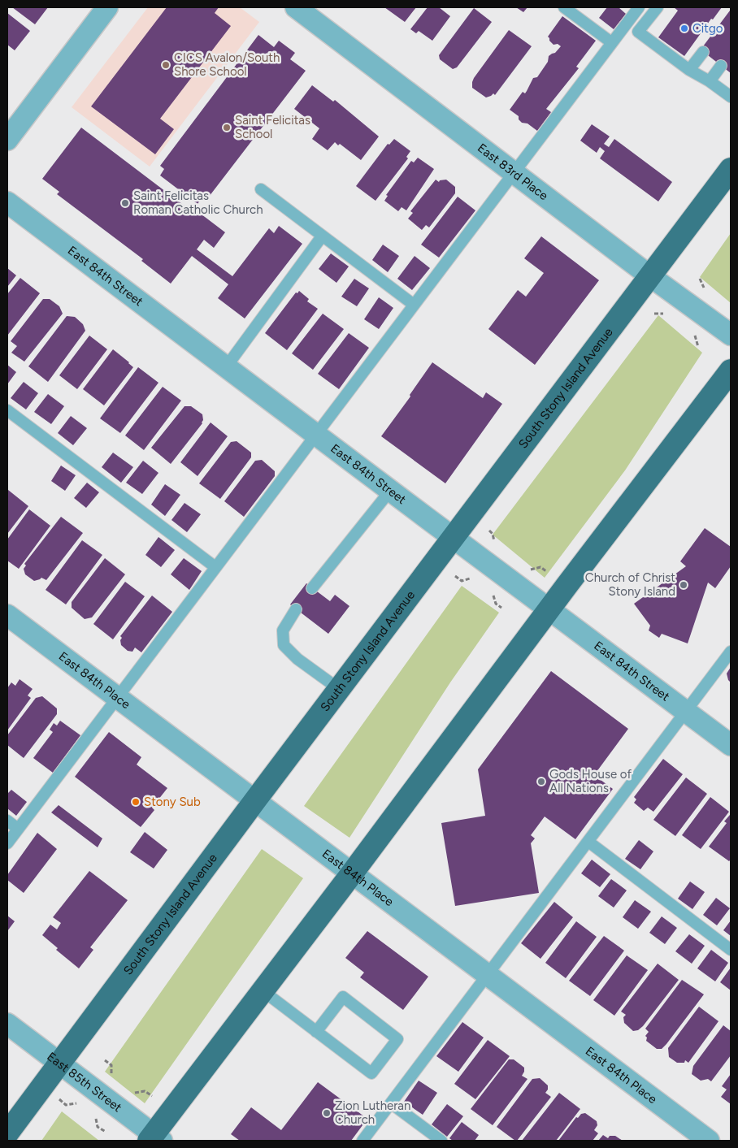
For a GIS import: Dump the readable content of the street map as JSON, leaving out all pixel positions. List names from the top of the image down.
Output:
{
  "streets": {
    "highway": ["South Stony Island Avenue"],
    "street": [
      "East 83rd Place",
      "East 84th Street",
      "East 84th Place",
      "East 85th Street"
    ]
  },
  "crossings": [
    ["East 83rd Place", "South Stony Island Avenue"],
    ["East 84th Street", "South Stony Island Avenue"],
    ["South Stony Island Avenue", "East 84th Place"],
    ["South Stony Island Avenue", "East 85th Street"]
  ],
  "places": [
    "Citgo",
    "CICS Avalon/South Shore School",
    "Saint Felicitas School",
    "Saint Felicitas Roman Catholic Church",
    "Church of Christ Stony Island",
    "Gods House of All Nations",
    "Stony Sub",
    "Zion Lutheran Church"
  ]
}
